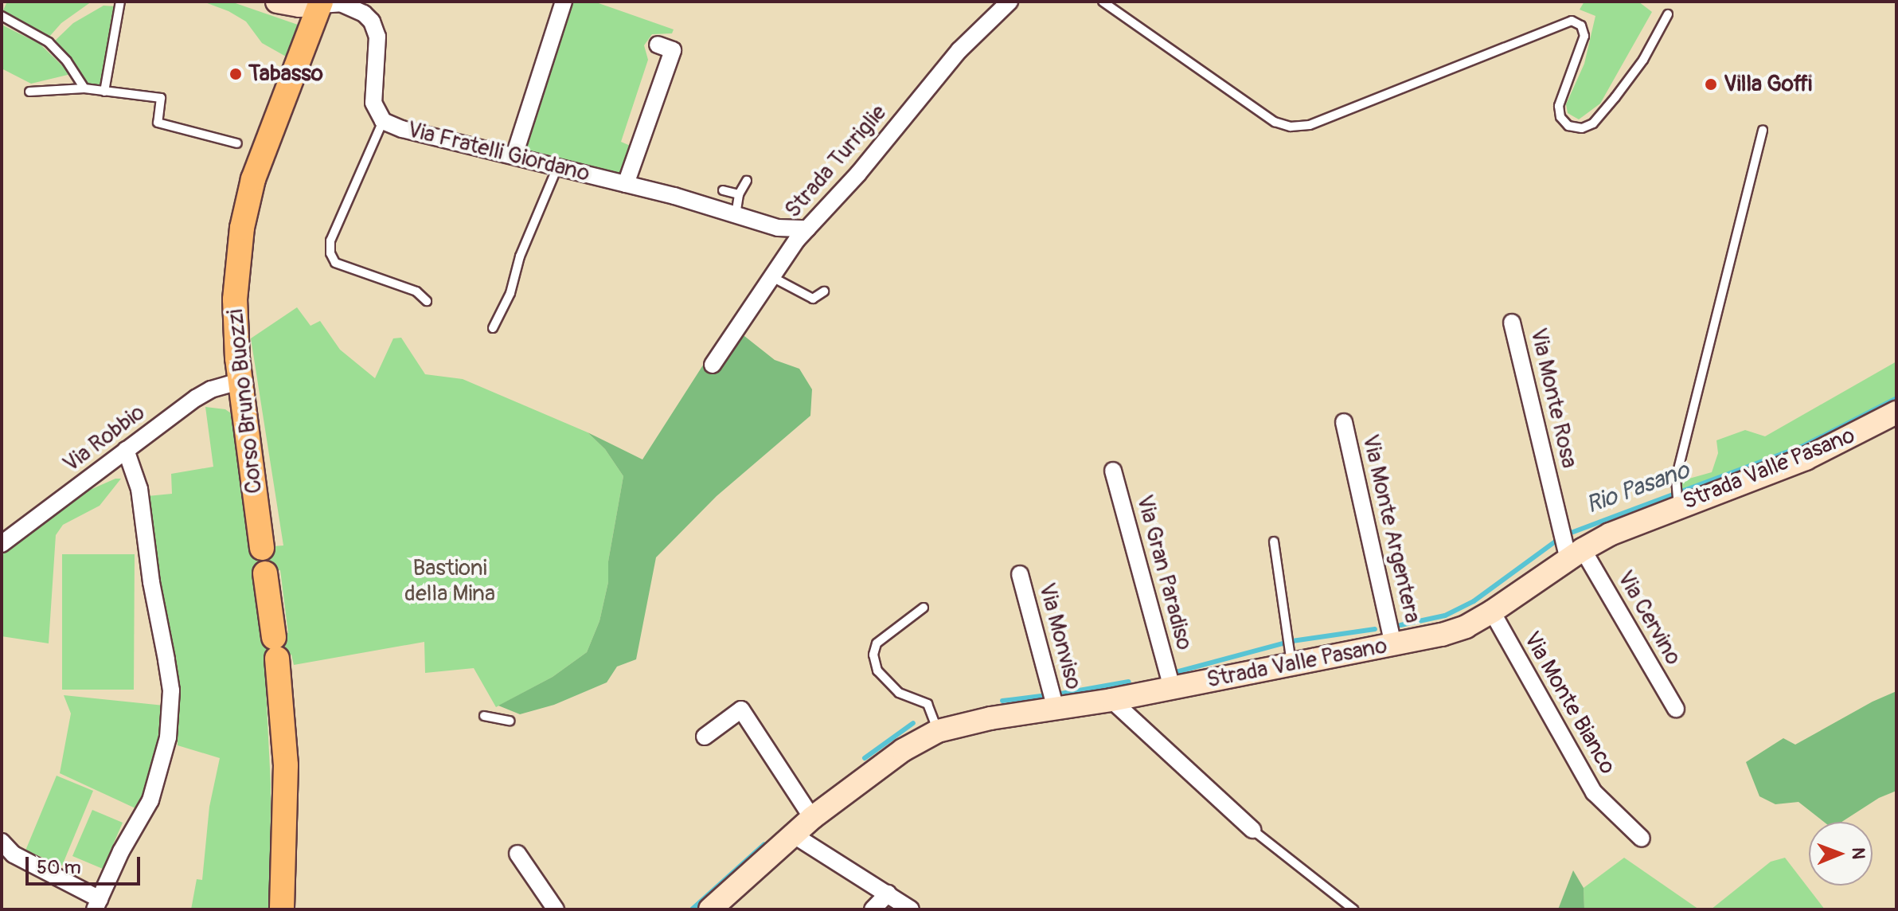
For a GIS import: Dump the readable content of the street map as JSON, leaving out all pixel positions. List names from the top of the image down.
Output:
{
  "streets": {
    "main road": ["Corso Bruno Buozzi"],
    "street": [
      "Via Fratelli Giordano",
      "Strada Turriglie",
      "Via Monte Rosa",
      "Via Robbio",
      "Strada Valle Pasano",
      "Via Monte Argentera",
      "Via Gran Paradiso",
      "Via Cervino",
      "Via Monviso",
      "Via Monte Bianco"
    ]
  },
  "crossings": [
    ["Via Fratelli Giordano", "Strada Turriglie"],
    ["Via Fratelli Giordano", "Corso Bruno Buozzi"],
    ["Via Monte Rosa", "Strada Valle Pasano"],
    ["Via Monte Rosa", "Via Cervino"],
    ["Corso Bruno Buozzi", "Via Robbio"],
    ["Strada Valle Pasano", "Via Monte Argentera"],
    ["Strada Valle Pasano", "Via Gran Paradiso"],
    ["Strada Valle Pasano", "Via Cervino"],
    ["Strada Valle Pasano", "Via Monviso"],
    ["Strada Valle Pasano", "Via Monte Bianco"]
  ],
  "water": ["Rio Pasano"],
  "parks": ["Bastioni della Mina"],
  "places": ["Tabasso", "Villa Goffi"],
  "scale_bar": "50 m",
  "north": "right"
}
